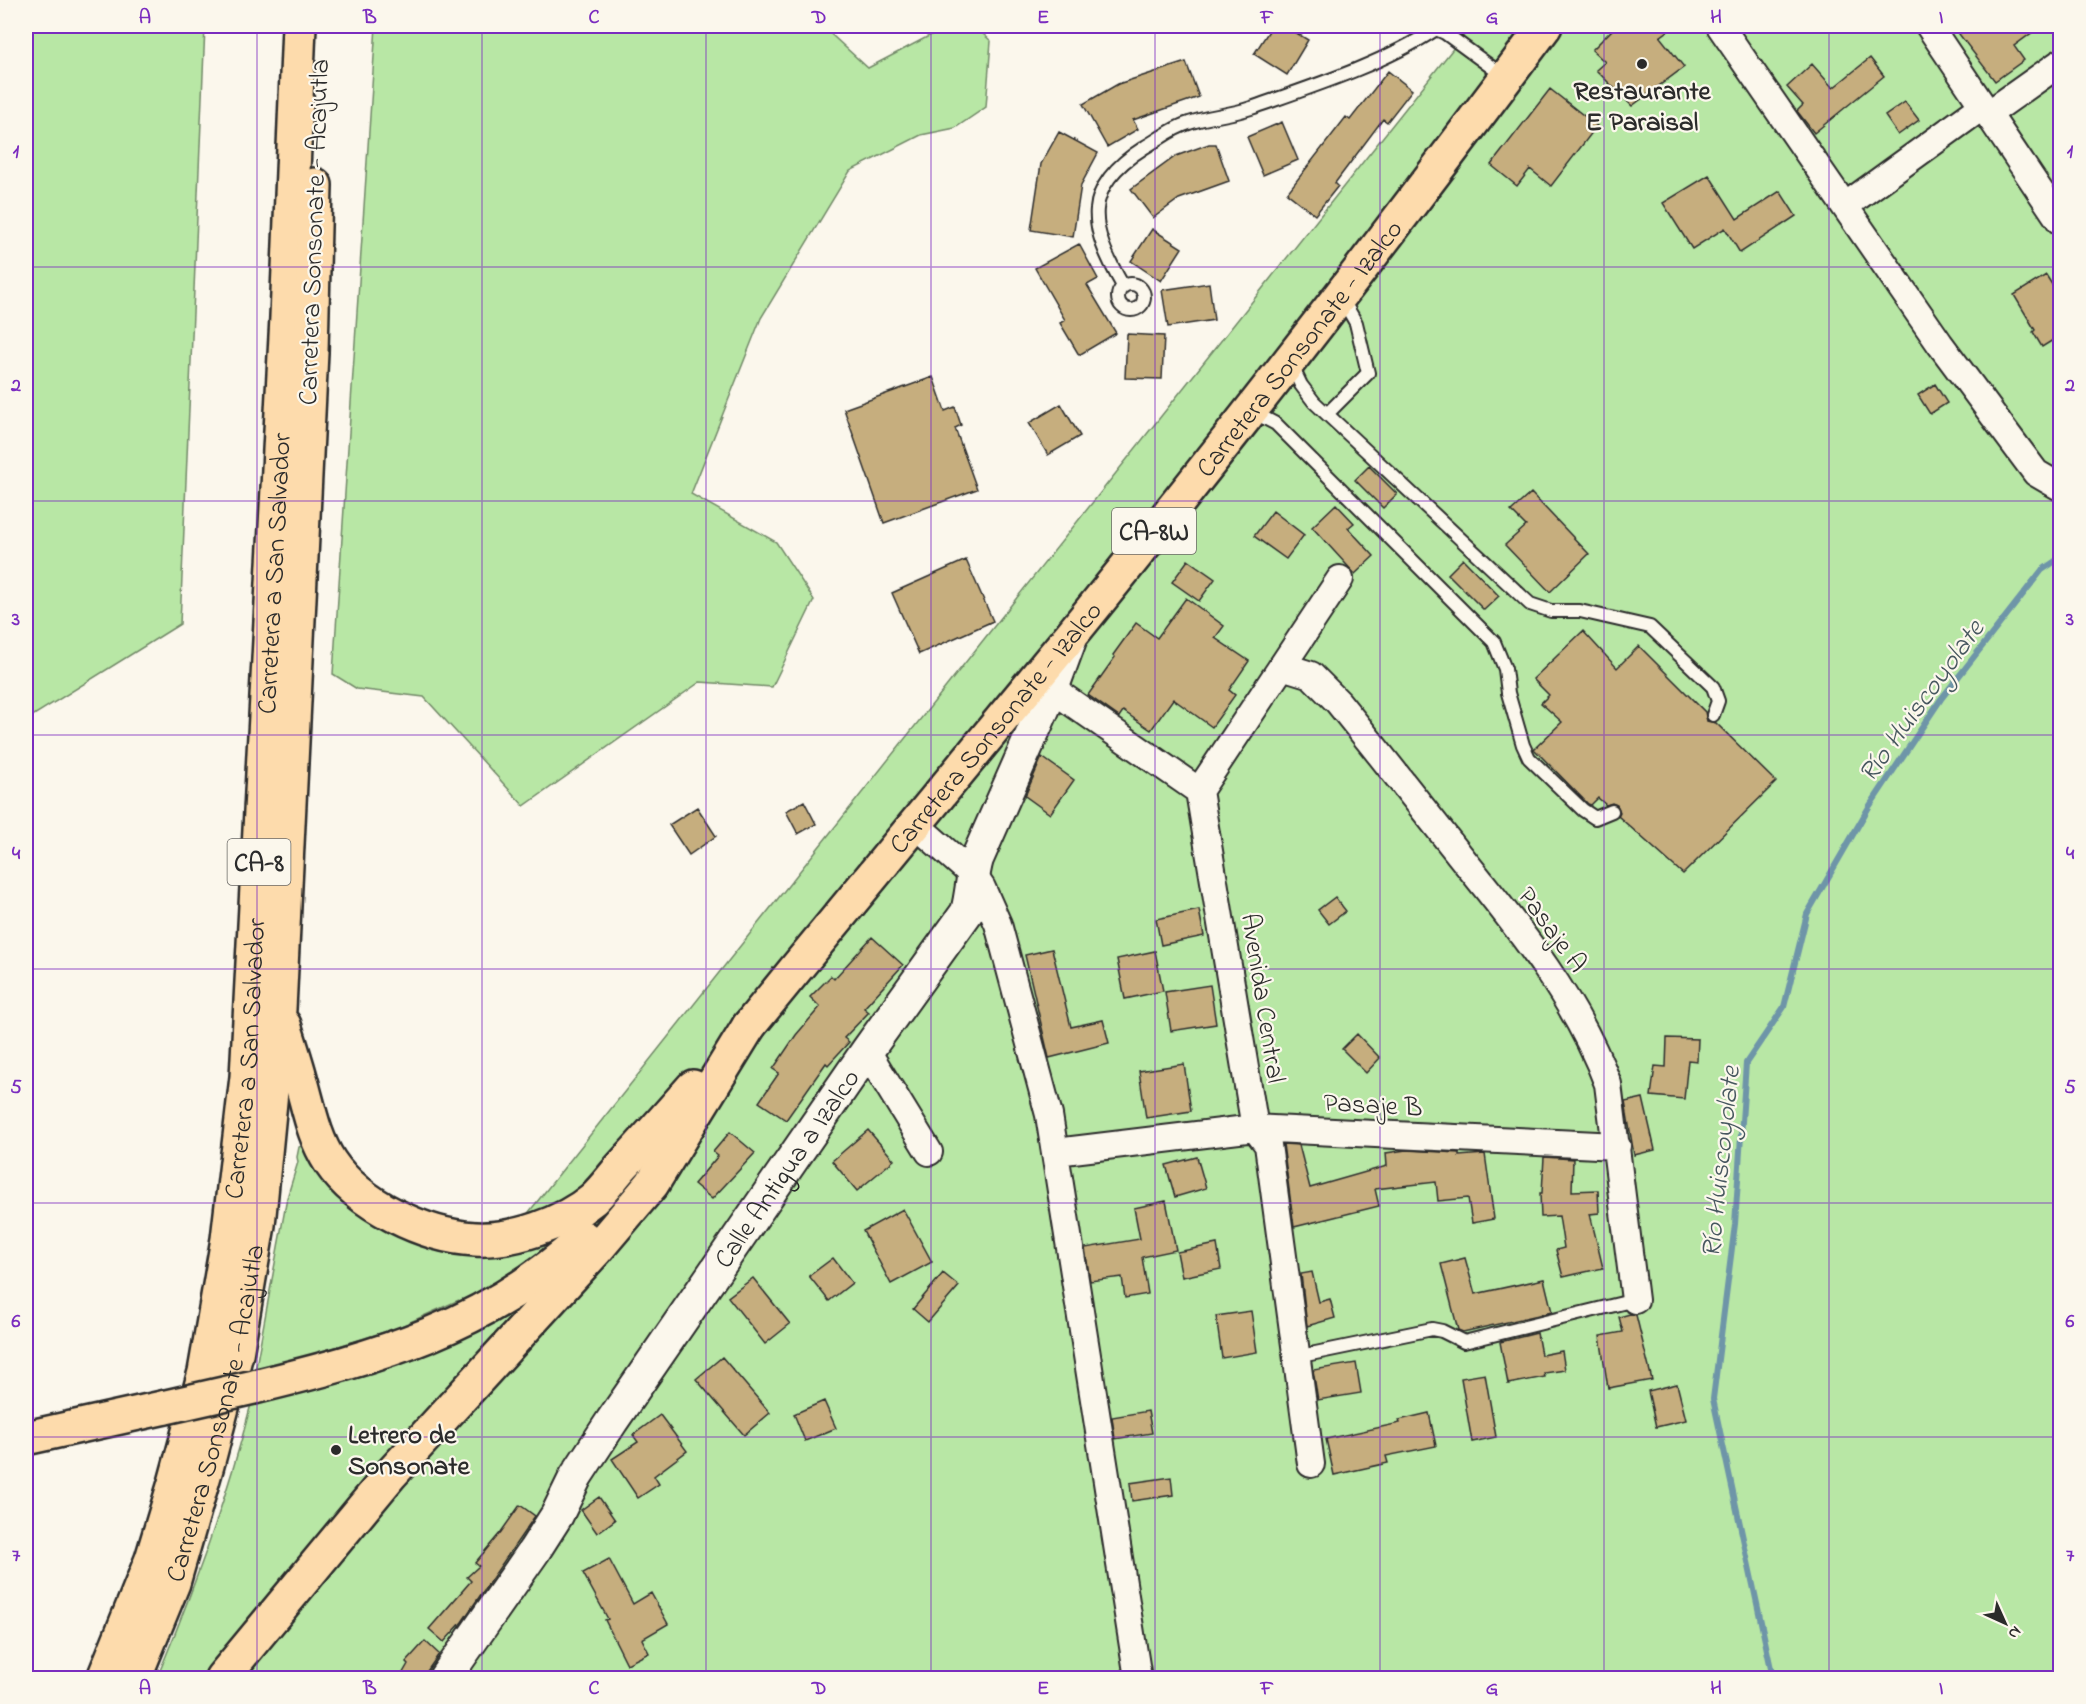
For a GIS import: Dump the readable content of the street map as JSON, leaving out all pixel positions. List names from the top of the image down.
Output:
{
  "streets": {
    "main road": [
      "Carretera Sonsonate - Acajutla",
      "Carretera Sonsonate - Izalco",
      "CA-8W",
      "Carretera a San Salvador",
      "CA-8"
    ],
    "street": [
      "Pasaje A",
      "Avenida Central",
      "Pasaje B",
      "Calle Antigua a Izalco"
    ]
  },
  "crossings": [
    ["Carretera Sonsonate - Izalco", "Calle Antigua a Izalco"],
    ["Pasaje A", "Pasaje B"],
    ["Avenida Central", "Pasaje B"]
  ],
  "water": ["Río Huiscoyolate"],
  "places": ["Restaurante E Paraisal", "Letrero de Sonsonate"],
  "north": "bottom right",
  "grid": {
    "columns": [
      "A",
      "B",
      "C",
      "D",
      "E",
      "F",
      "G",
      "H",
      "I"
    ],
    "rows": [
      "1",
      "2",
      "3",
      "4",
      "5",
      "6",
      "7"
    ]
  }
}
